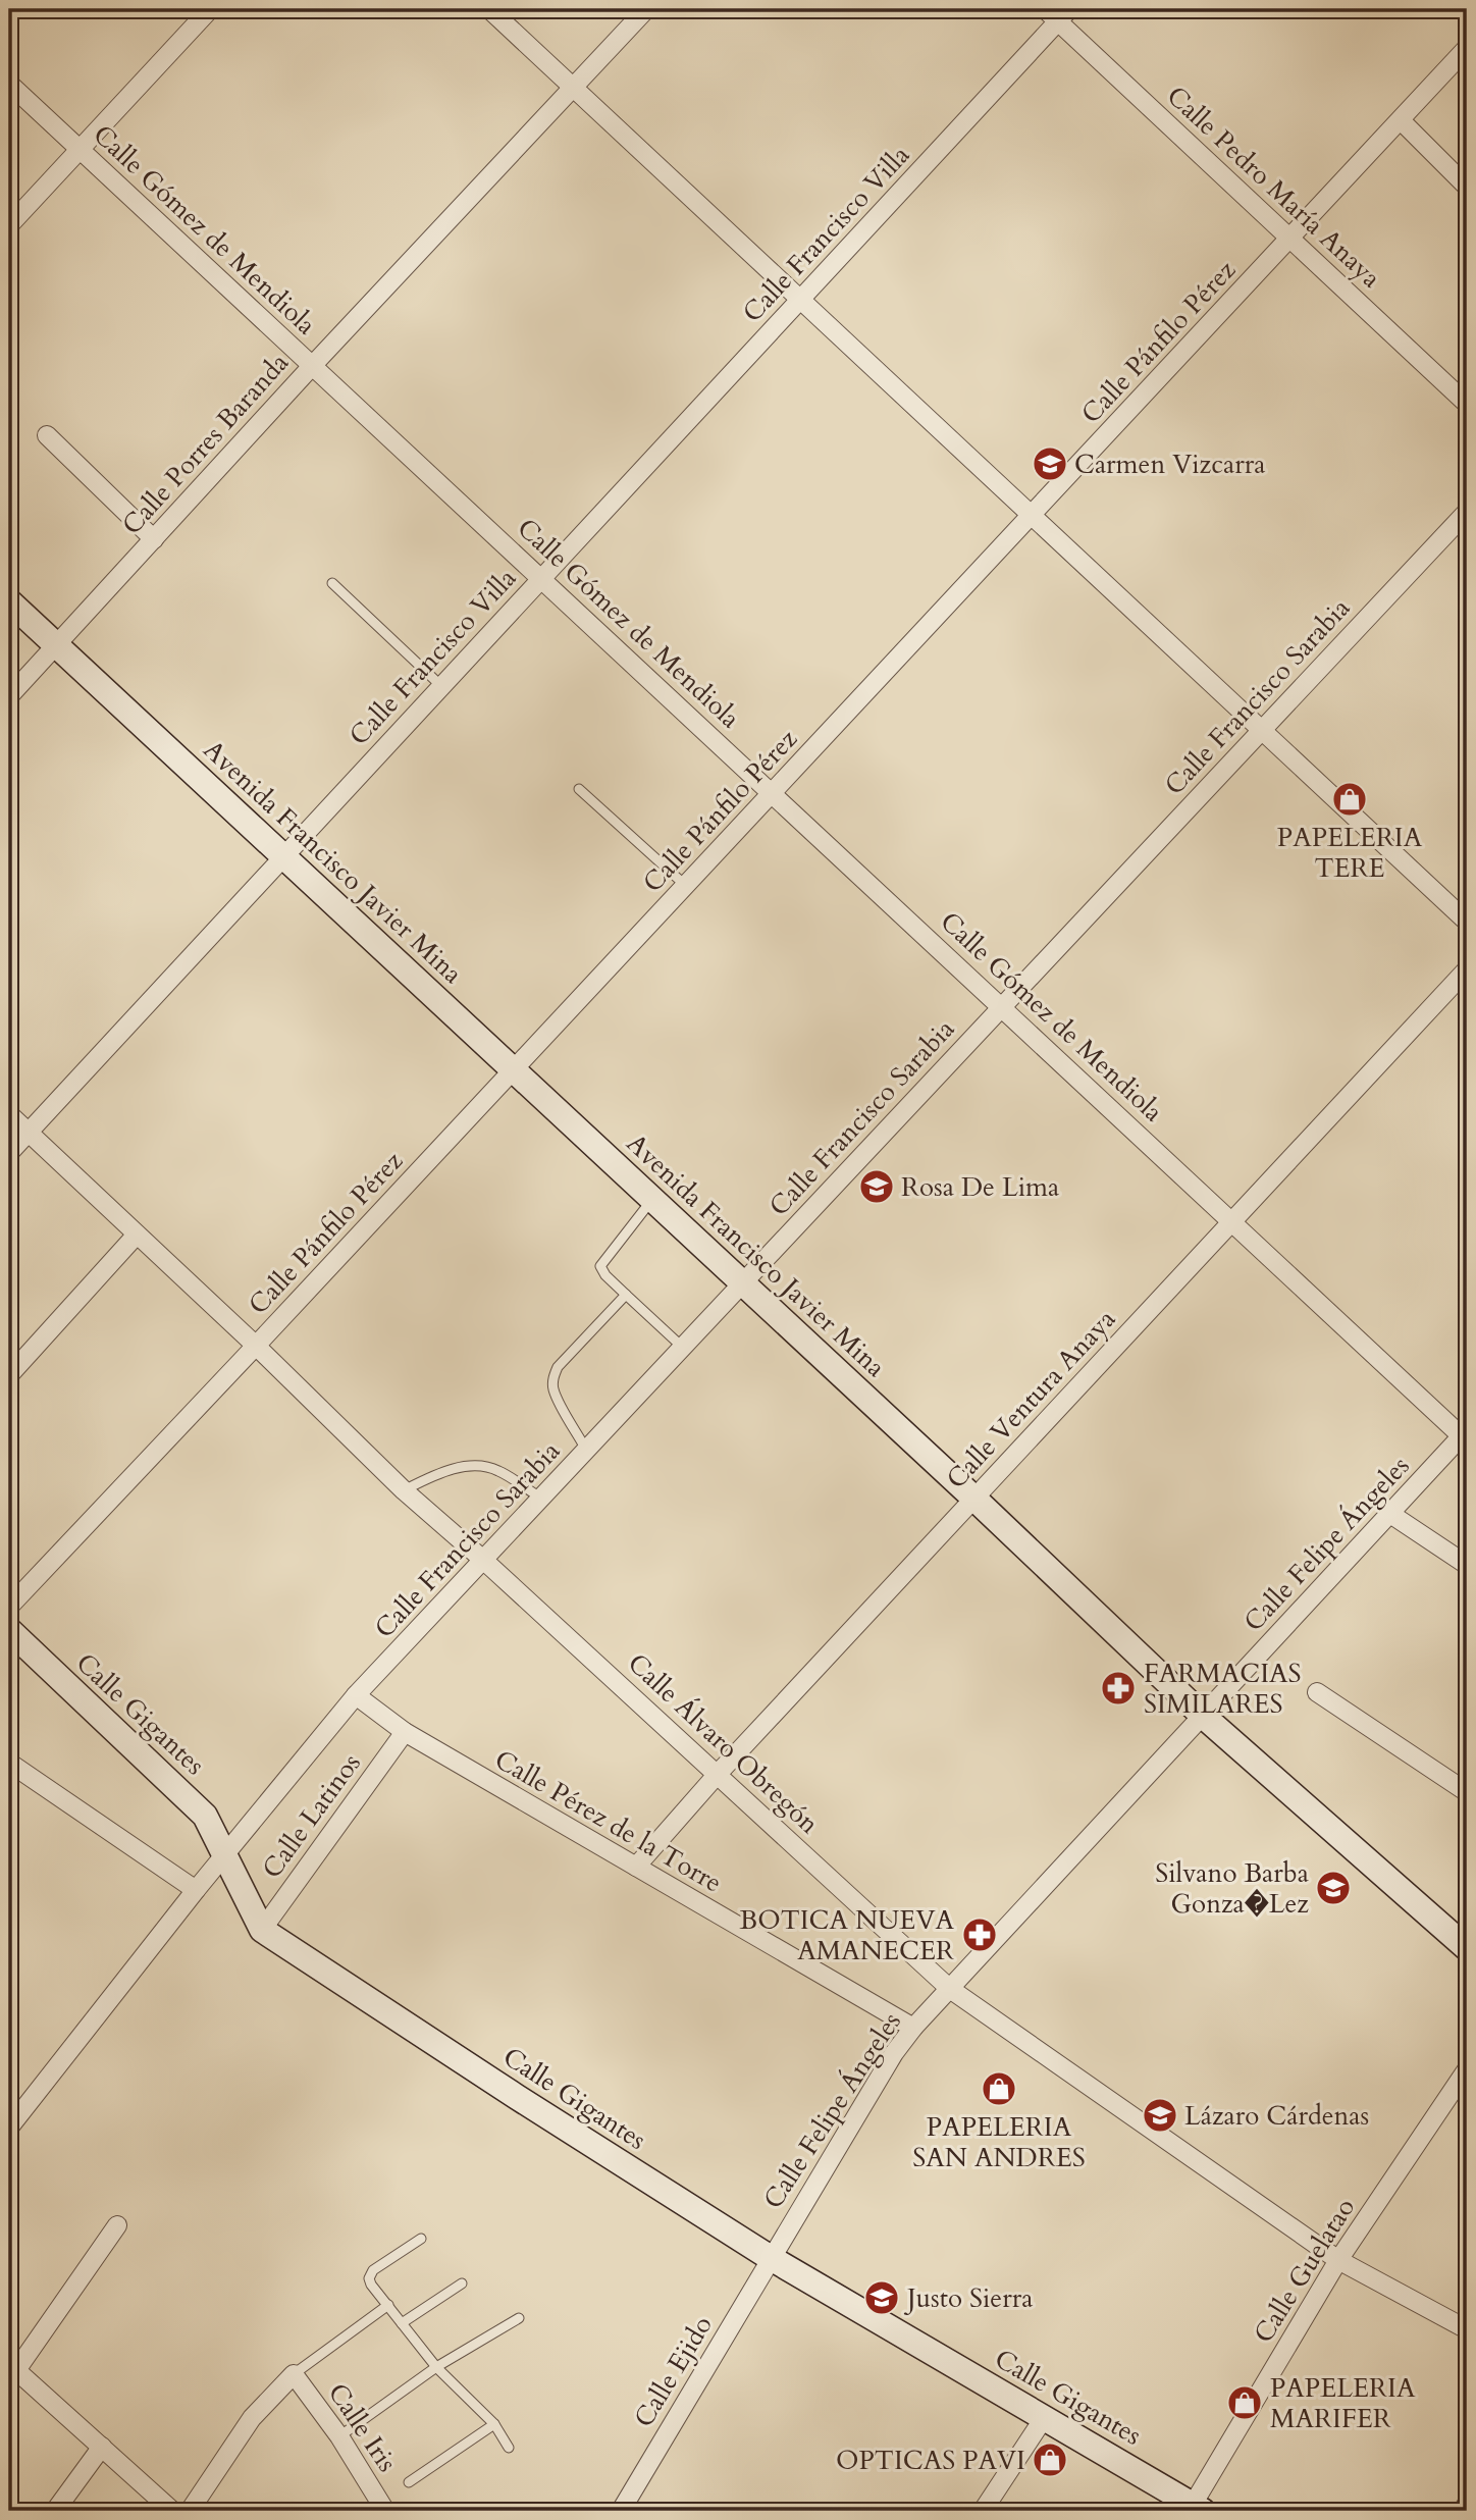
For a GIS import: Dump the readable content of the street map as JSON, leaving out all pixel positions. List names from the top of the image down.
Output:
{
  "streets": {
    "main road": ["Avenida Francisco Javier Mina", "Calle Gigantes"],
    "street": [
      "Calle Pedro María Anaya",
      "Calle Gómez de Mendiola",
      "Calle Francisco Villa",
      "Calle Pánfilo Pérez",
      "Calle Porres Baranda",
      "Calle Francisco Sarabia",
      "Calle Ventura Anaya",
      "Calle Felipe Ángeles",
      "Calle Álvaro Obregón",
      "Calle Latinos",
      "Calle Pérez de la Torre",
      "Calle Guelatao",
      "Calle Ejido",
      "Calle Iris"
    ]
  },
  "crossings": [
    ["Calle Pedro María Anaya", "Calle Francisco Villa"],
    ["Calle Pedro María Anaya", "Calle Pánfilo Pérez"],
    ["Calle Gómez de Mendiola", "Calle Francisco Villa"],
    ["Calle Gómez de Mendiola", "Calle Pánfilo Pérez"],
    ["Calle Gómez de Mendiola", "Calle Porres Baranda"],
    ["Calle Gómez de Mendiola", "Calle Francisco Sarabia"],
    ["Calle Gómez de Mendiola", "Calle Ventura Anaya"],
    ["Calle Gómez de Mendiola", "Calle Felipe Ángeles"],
    ["Calle Francisco Villa", "Avenida Francisco Javier Mina"],
    ["Calle Francisco Villa", "Calle Álvaro Obregón"],
    ["Calle Pánfilo Pérez", "Avenida Francisco Javier Mina"],
    ["Calle Pánfilo Pérez", "Calle Álvaro Obregón"],
    ["Calle Porres Baranda", "Avenida Francisco Javier Mina"],
    ["Calle Francisco Sarabia", "Avenida Francisco Javier Mina"],
    ["Calle Francisco Sarabia", "Calle Gigantes"],
    ["Calle Francisco Sarabia", "Calle Álvaro Obregón"],
    ["Calle Francisco Sarabia", "Calle Pérez de la Torre"],
    ["Avenida Francisco Javier Mina", "Calle Ventura Anaya"],
    ["Avenida Francisco Javier Mina", "Calle Felipe Ángeles"],
    ["Calle Ventura Anaya", "Calle Álvaro Obregón"],
    ["Calle Ventura Anaya", "Calle Pérez de la Torre"],
    ["Calle Felipe Ángeles", "Calle Gigantes"],
    ["Calle Felipe Ángeles", "Calle Álvaro Obregón"],
    ["Calle Felipe Ángeles", "Calle Pérez de la Torre"],
    ["Calle Felipe Ángeles", "Calle Ejido"],
    ["Calle Gigantes", "Calle Latinos"],
    ["Calle Gigantes", "Calle Guelatao"],
    ["Calle Gigantes", "Calle Ejido"],
    ["Calle Álvaro Obregón", "Calle Guelatao"],
    ["Calle Latinos", "Calle Pérez de la Torre"]
  ],
  "places": {
    "school or university": [
      "Carmen Vizcarra",
      "Rosa De Lima",
      "Silvano Barba Gonza�Lez",
      "Lázaro Cárdenas",
      "Justo Sierra"
    ],
    "shop": [
      "PAPELERIA TERE",
      "PAPELERIA SAN ANDRES",
      "PAPELERIA MARIFER",
      "OPTICAS PAVI"
    ],
    "pharmacy": ["FARMACIAS SIMILARES", "BOTICA NUEVA AMANECER"]
  }
}
